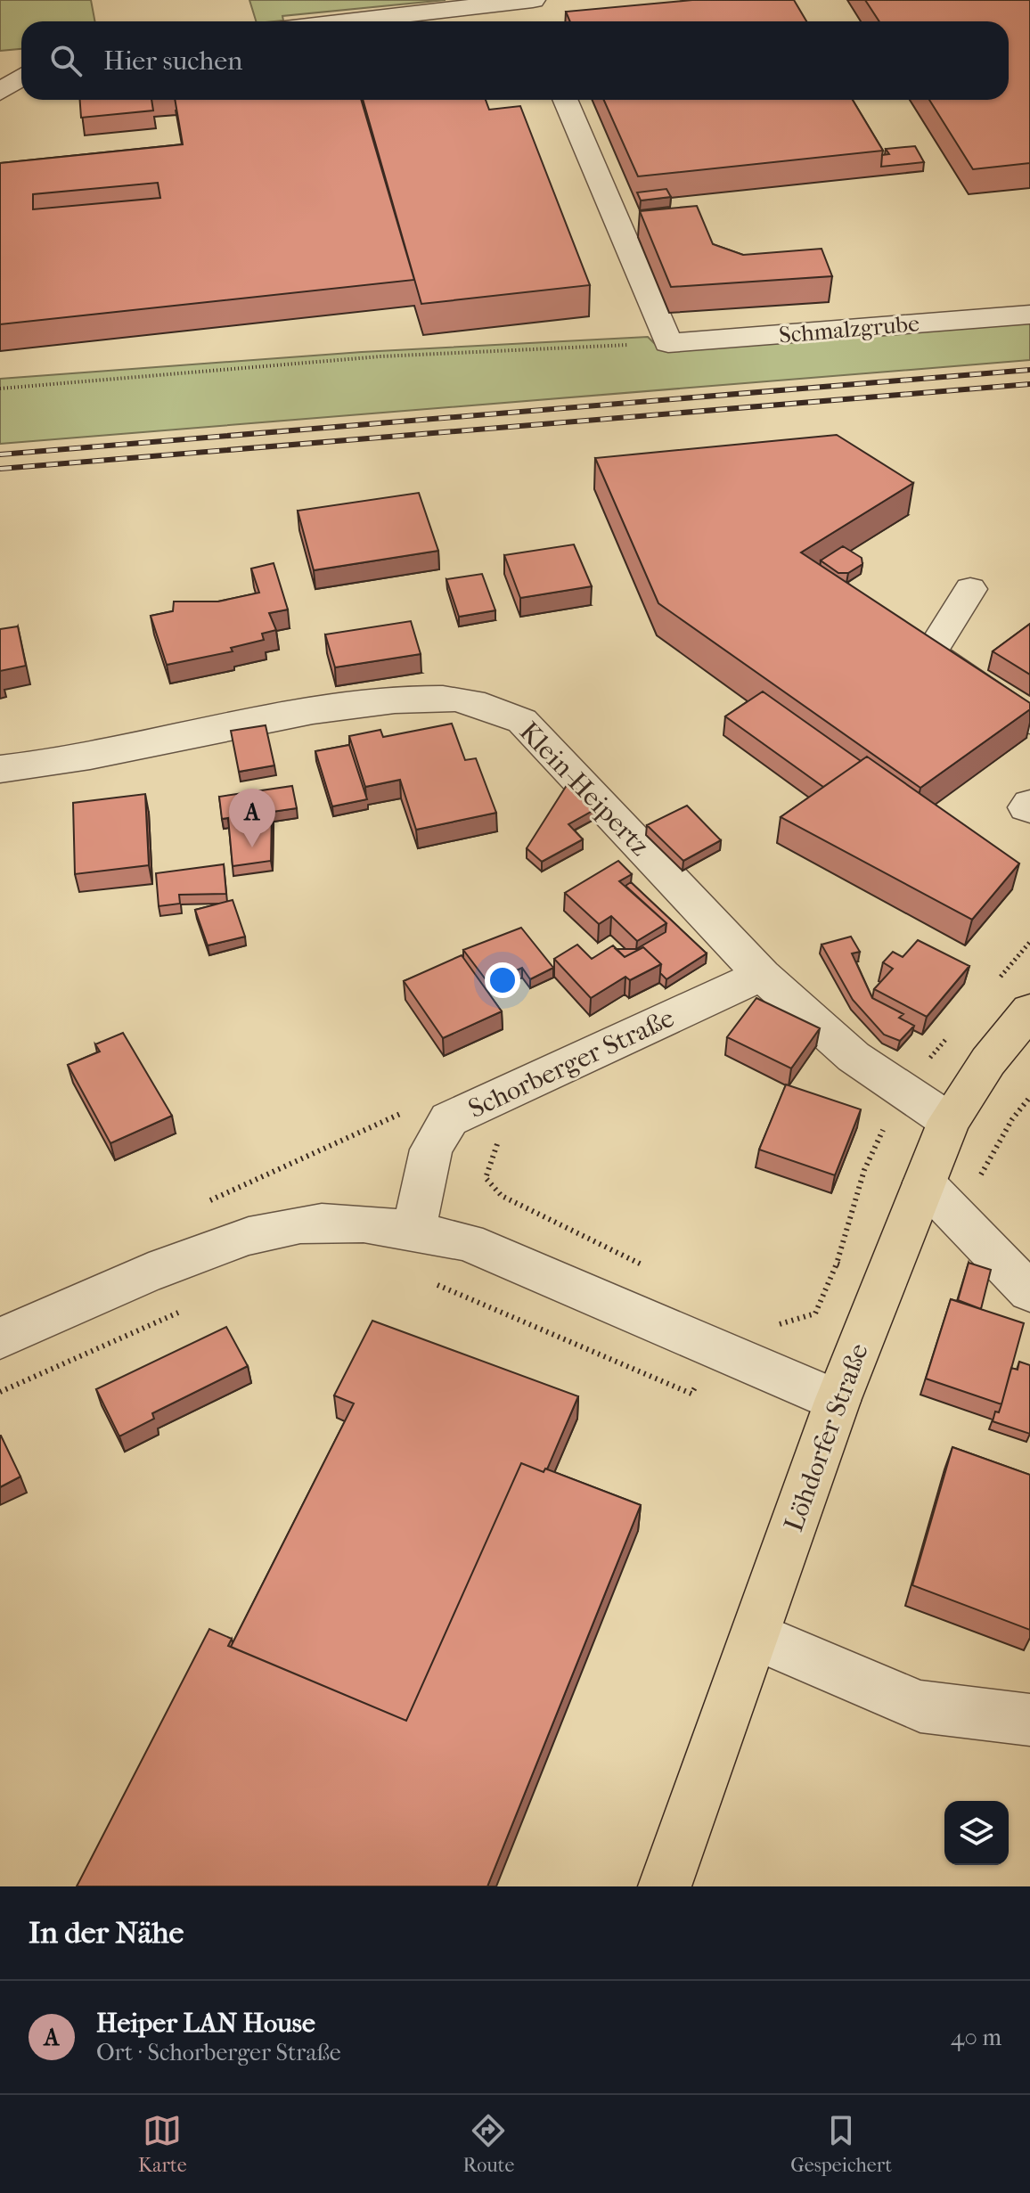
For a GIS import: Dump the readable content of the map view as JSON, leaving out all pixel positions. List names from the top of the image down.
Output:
{
  "streets": {
    "main road": ["Löhdorfer Straße"],
    "street": ["Schmalzgrube", "Klein-Heipertz", "Schorberger Straße"]
  },
  "crossings": [
    ["Klein-Heipertz", "Schorberger Straße"],
    ["Klein-Heipertz", "Löhdorfer Straße"]
  ],
  "page": {
    "search": "Hier suchen",
    "pins": "A",
    "heading": "In der Nähe",
    "list": [
      {
        "mark": "A",
        "name": "Heiper LAN House",
        "note": "Ort · Schorberger Straße",
        "value": "40 m"
      }
    ],
    "nav": ["Karte", "Route", "Gespeichert"]
  }
}
